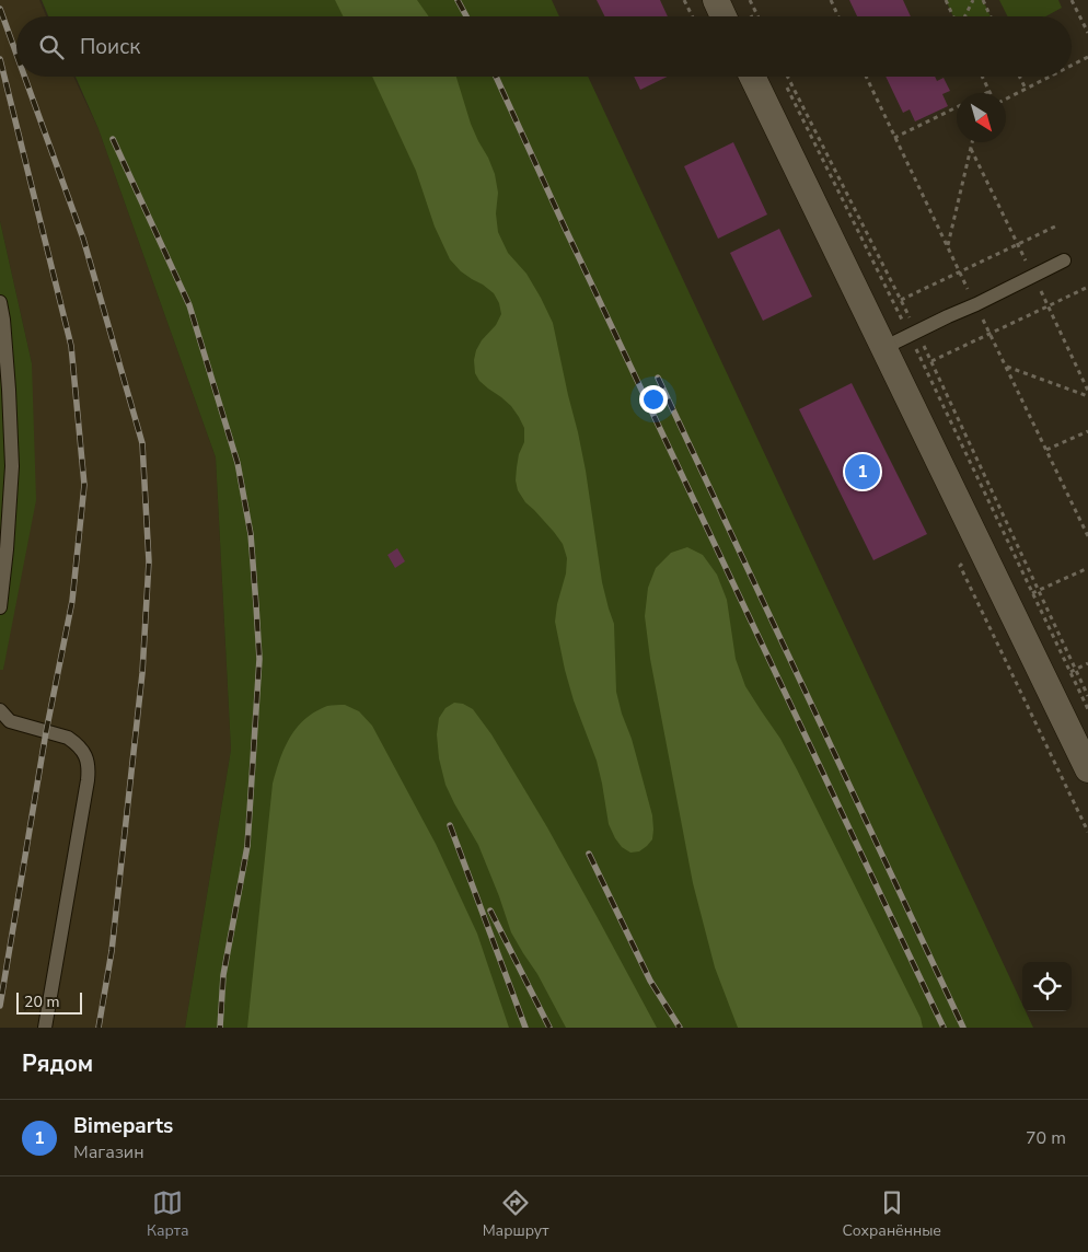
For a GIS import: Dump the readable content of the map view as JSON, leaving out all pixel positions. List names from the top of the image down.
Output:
{
  "scale_bar": "20 m",
  "north": "bottom right",
  "page": {
    "search": "Поиск",
    "pins": "1",
    "scale": "20 m",
    "heading": "Рядом",
    "list": [
      {
        "mark": "1",
        "name": "Bimeparts",
        "note": "Магазин",
        "value": "70 m"
      }
    ],
    "nav": ["Карта", "Маршрут", "Сохранённые"]
  }
}
